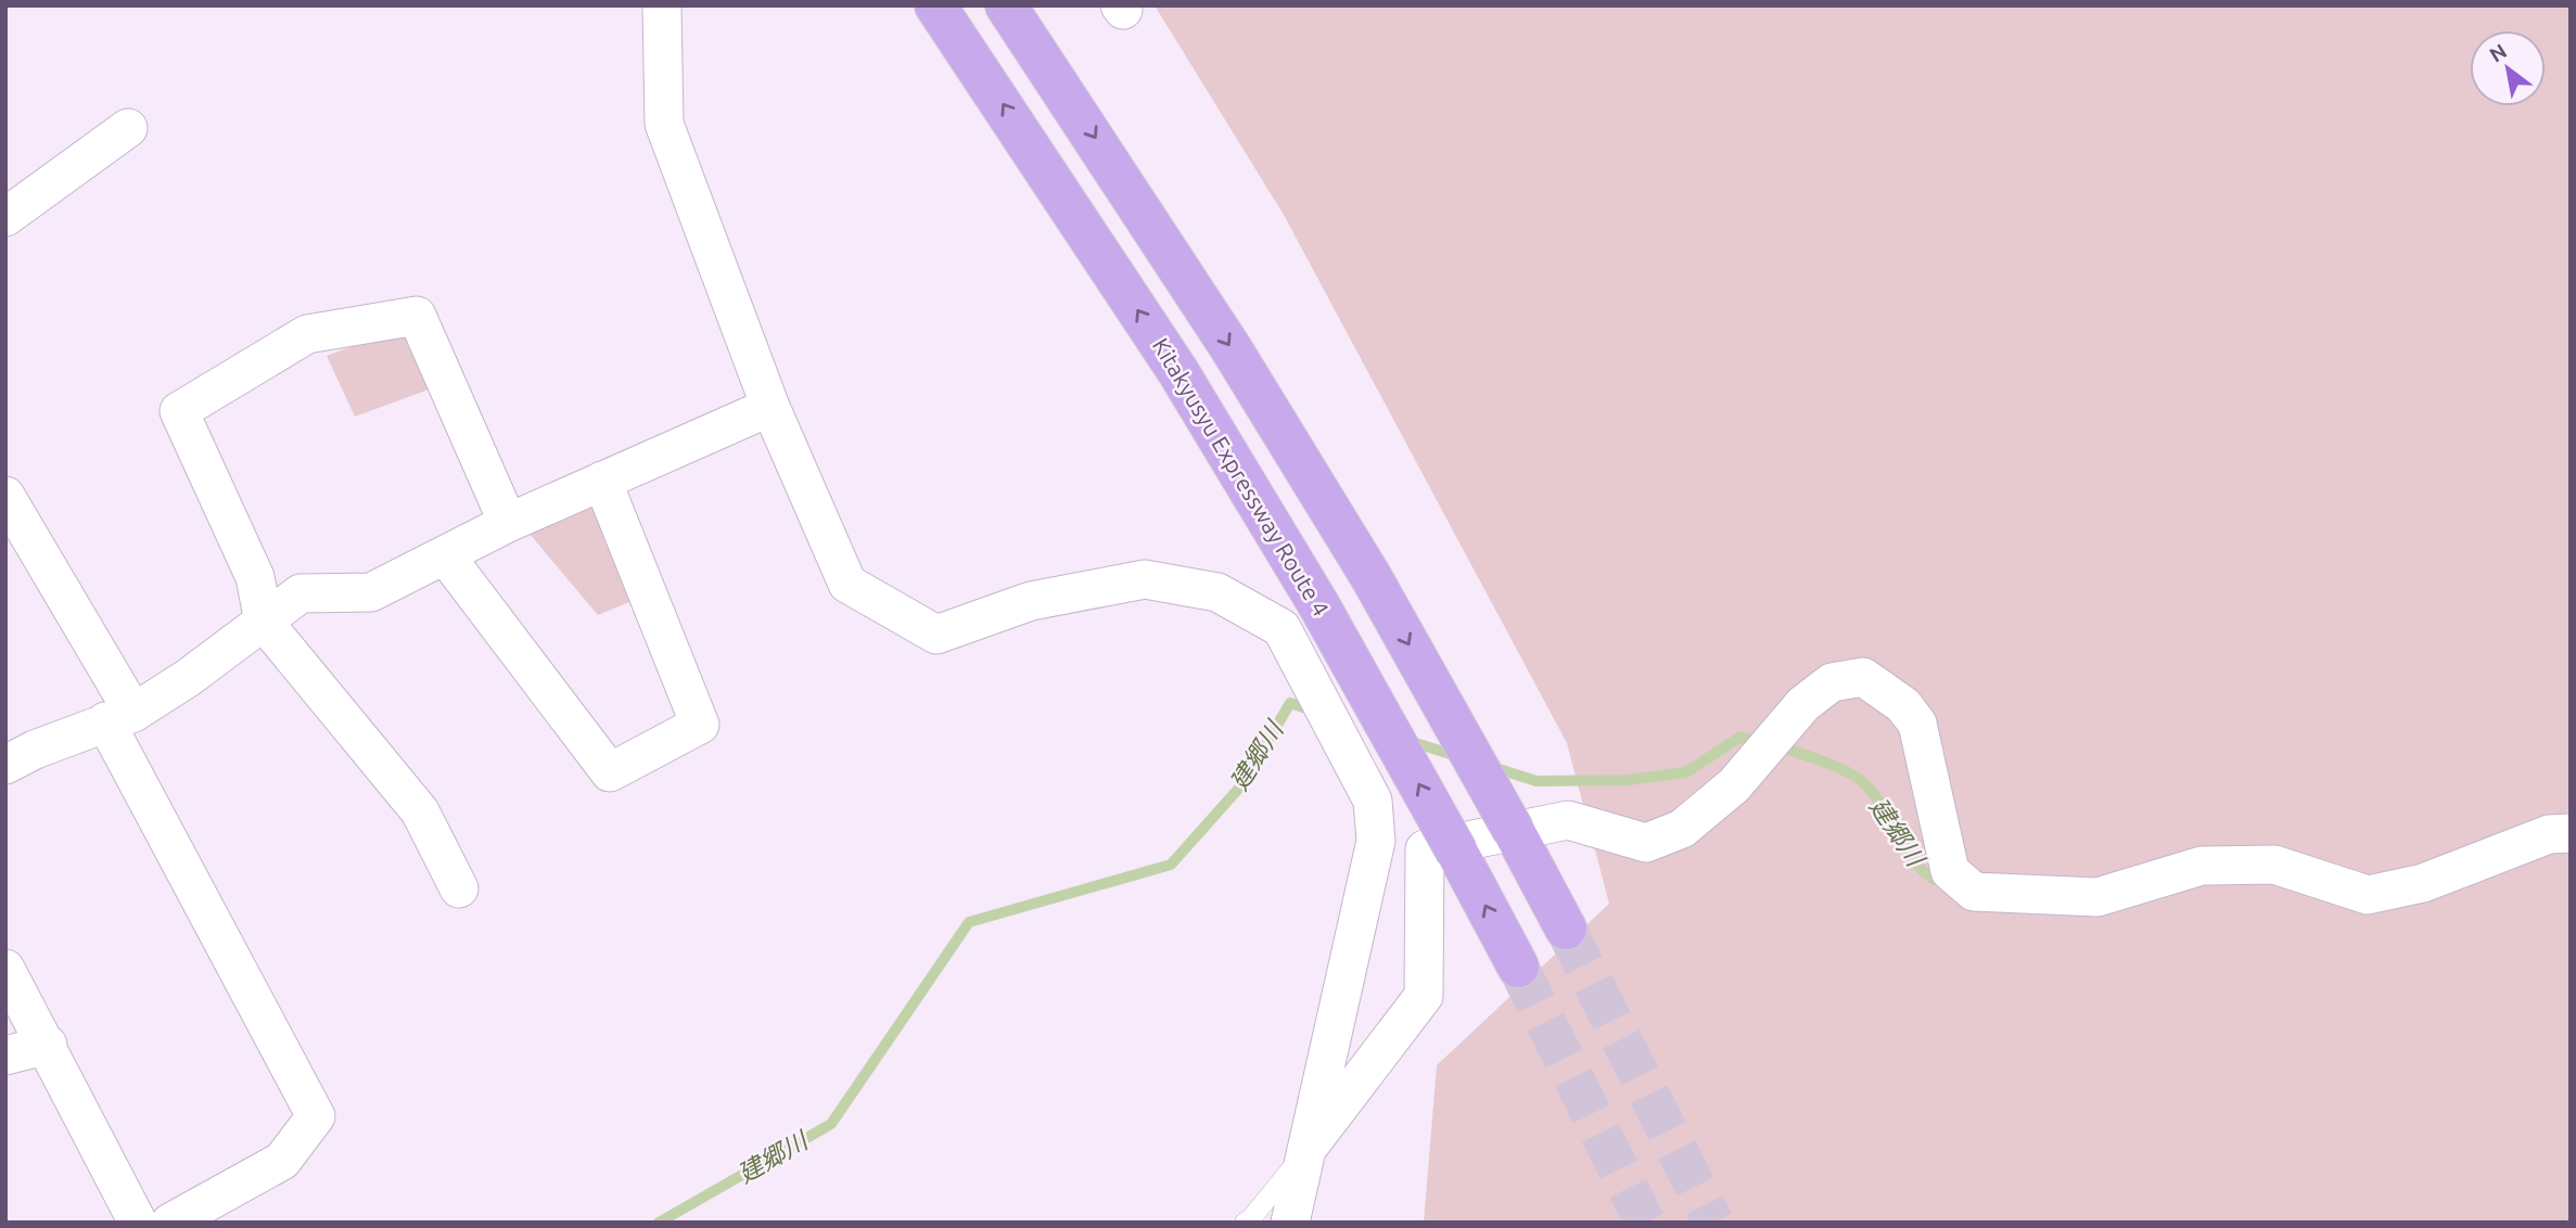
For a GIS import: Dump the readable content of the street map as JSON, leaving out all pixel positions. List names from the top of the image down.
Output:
{
  "streets": {
    "highway": ["Kitakyusyu Expressway Route 4"]
  },
  "water": ["建郷川"],
  "north": "top left"
}
